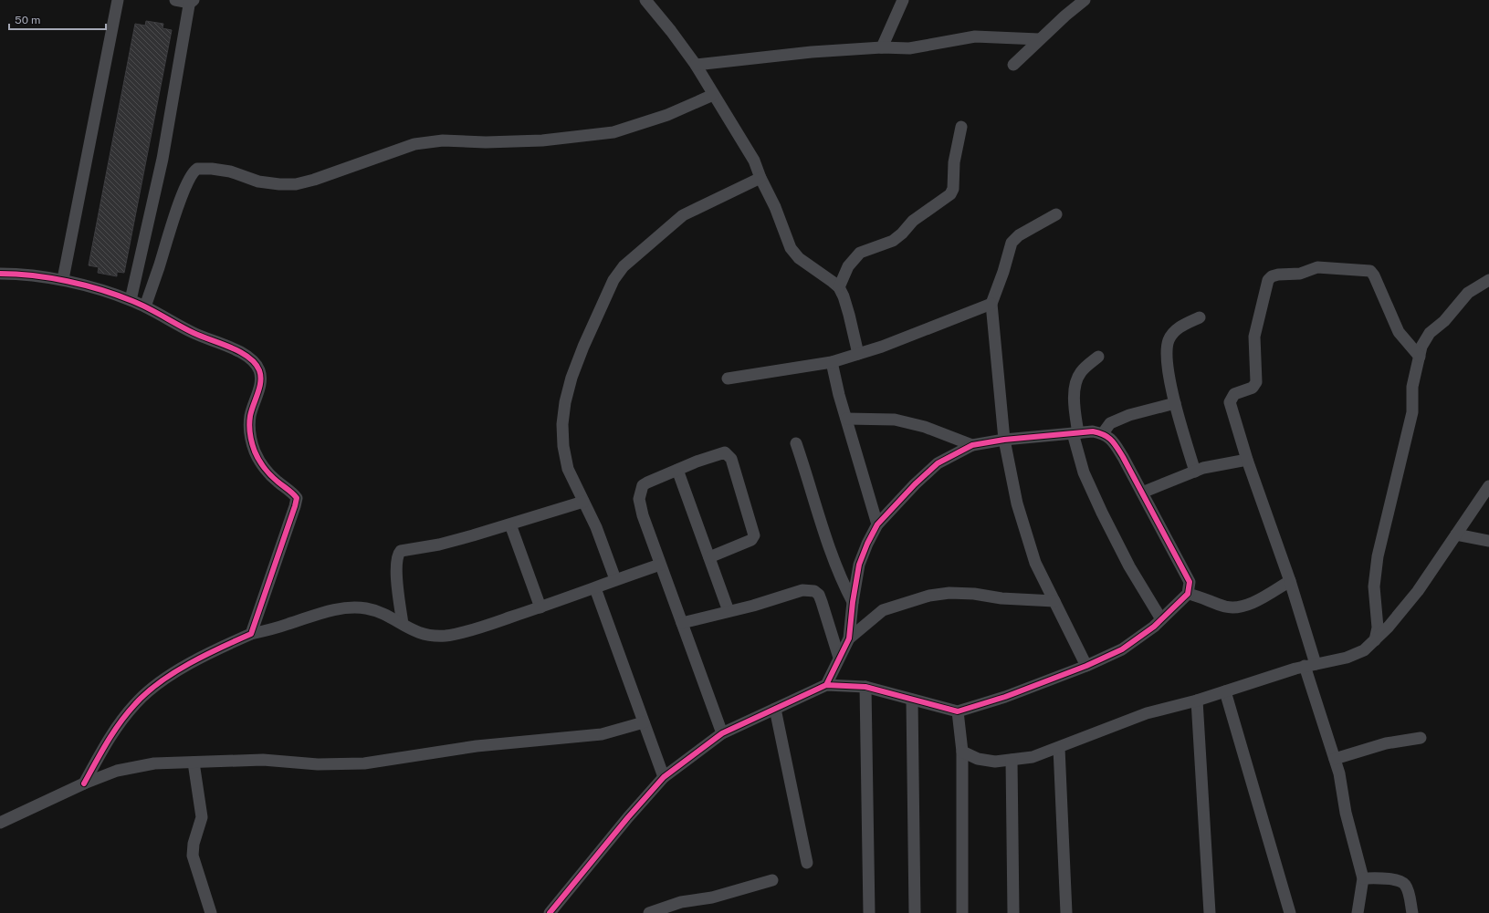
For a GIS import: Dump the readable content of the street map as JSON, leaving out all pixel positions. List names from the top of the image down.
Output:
{
  "scale_bar": "50 m"
}
